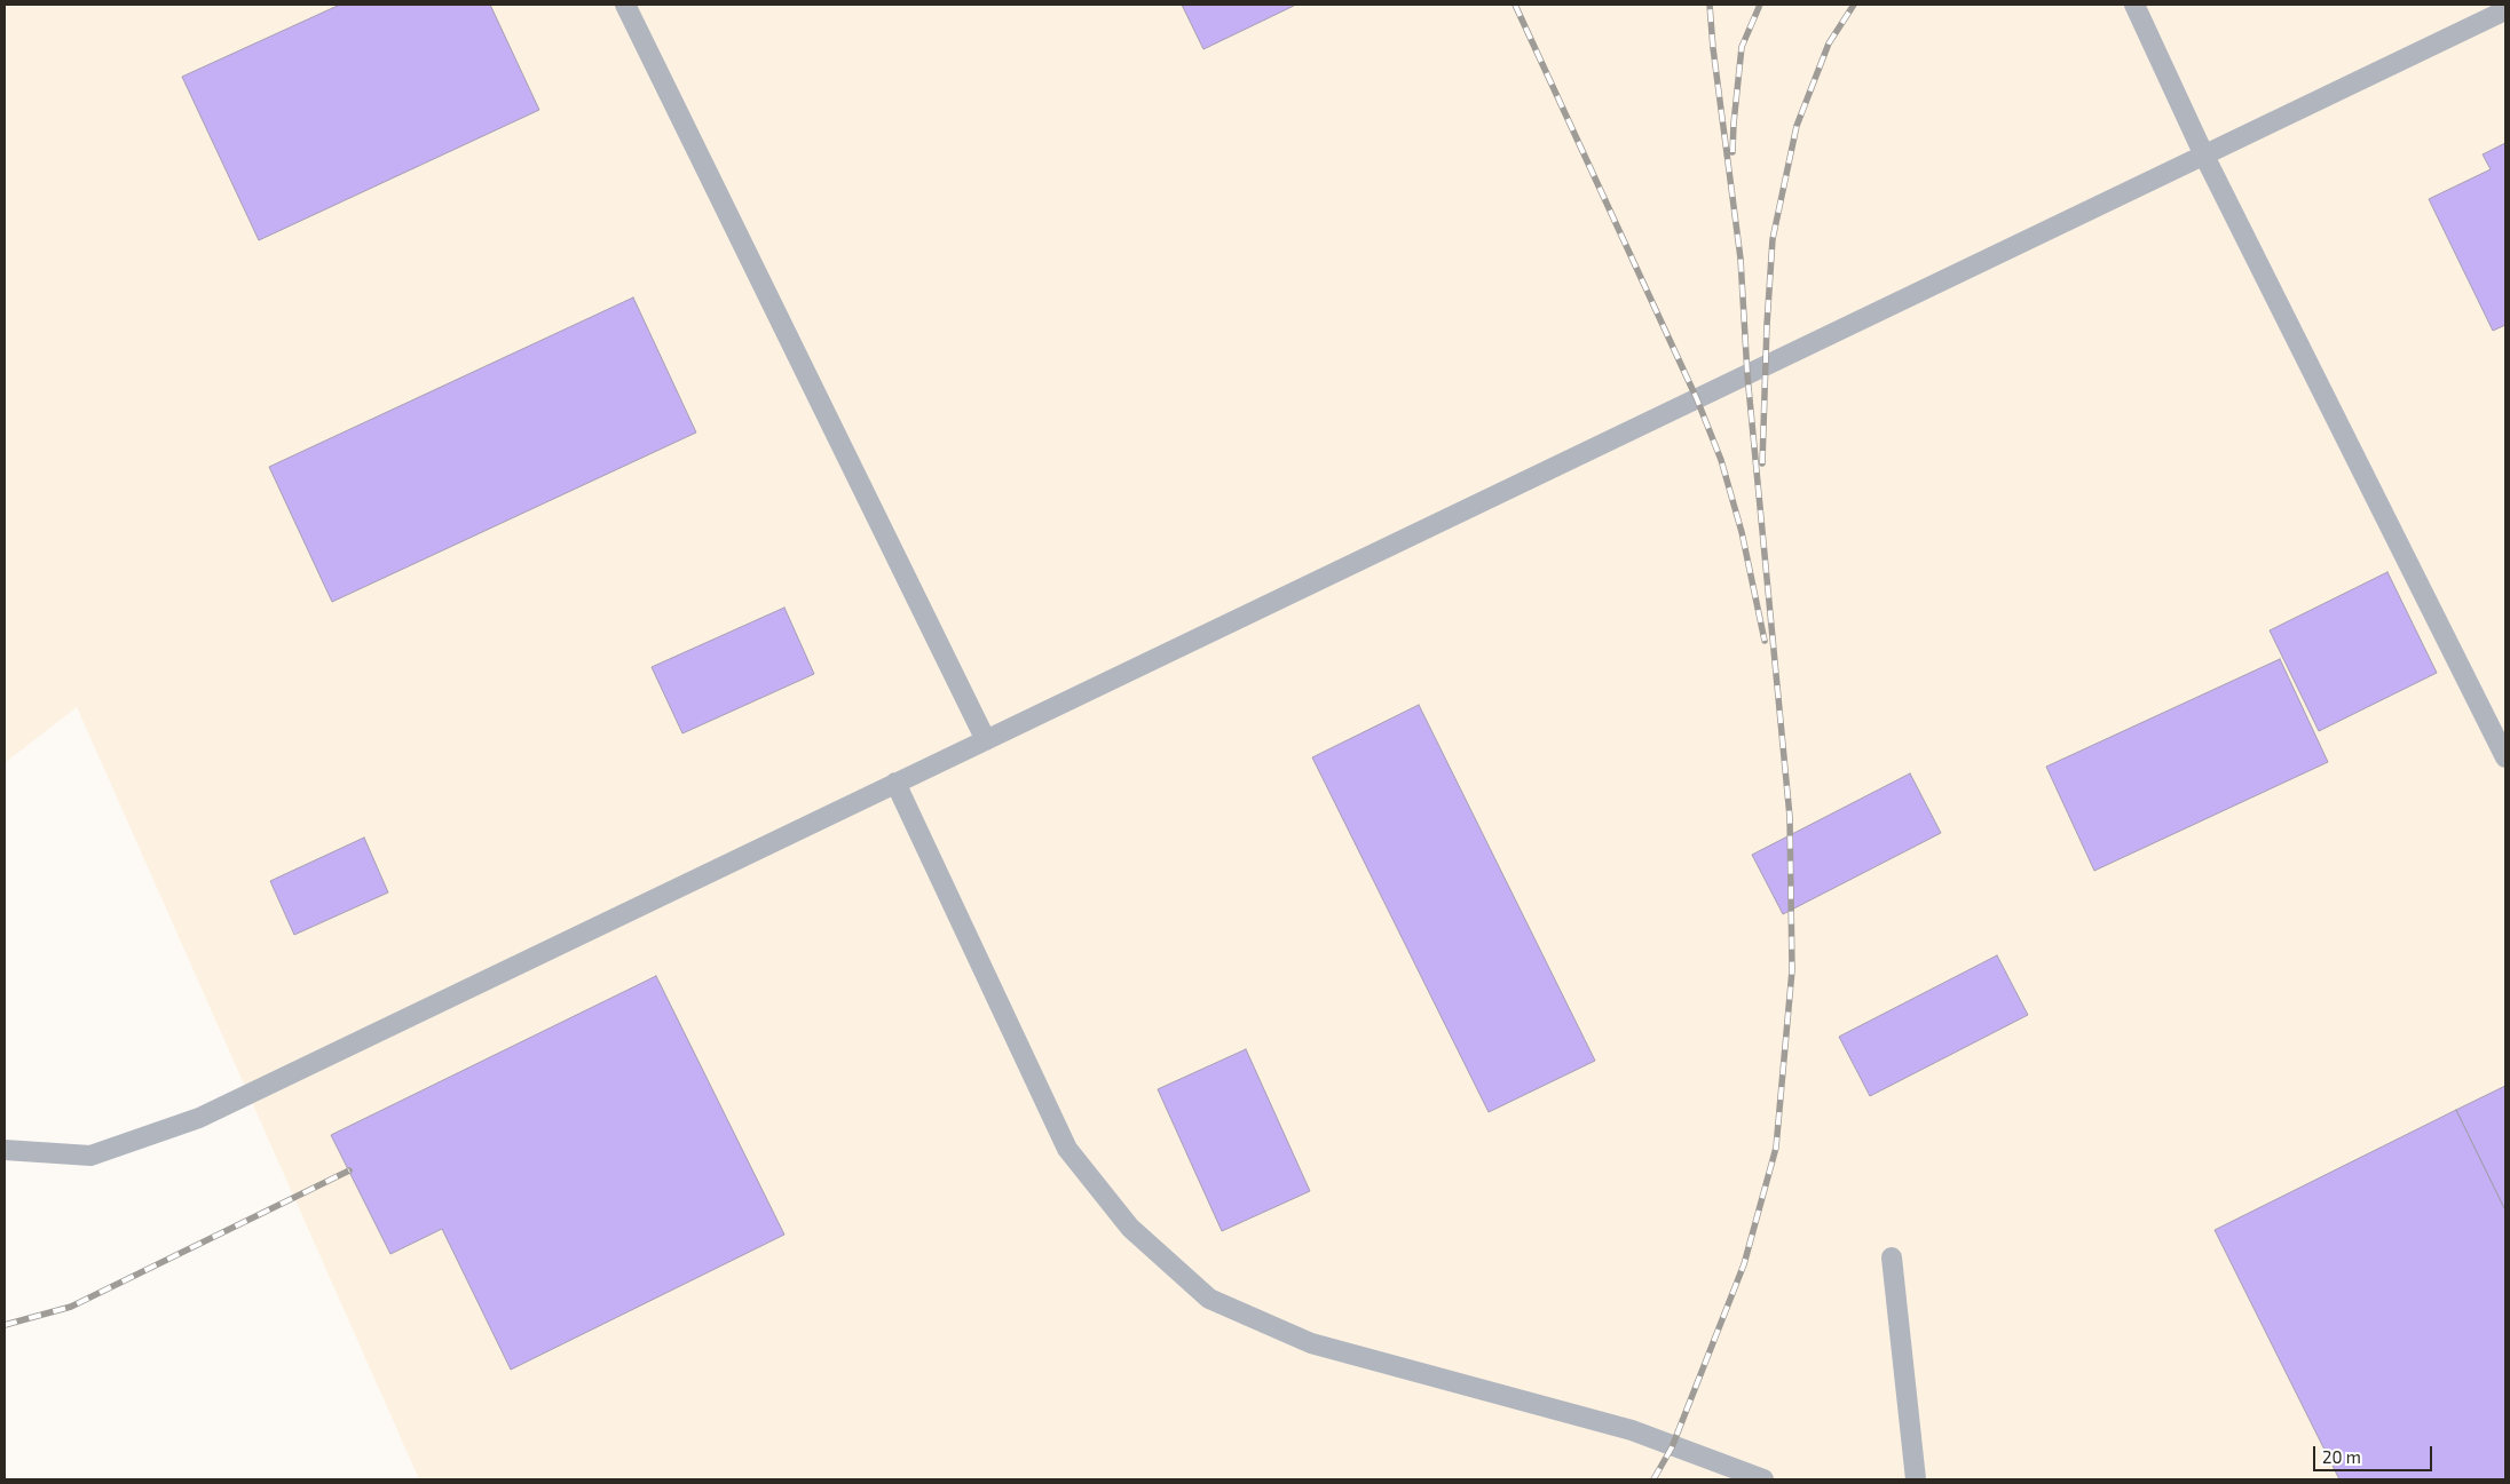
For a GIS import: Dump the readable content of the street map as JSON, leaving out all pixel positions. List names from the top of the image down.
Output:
{
  "scale_bar": "20 m"
}
